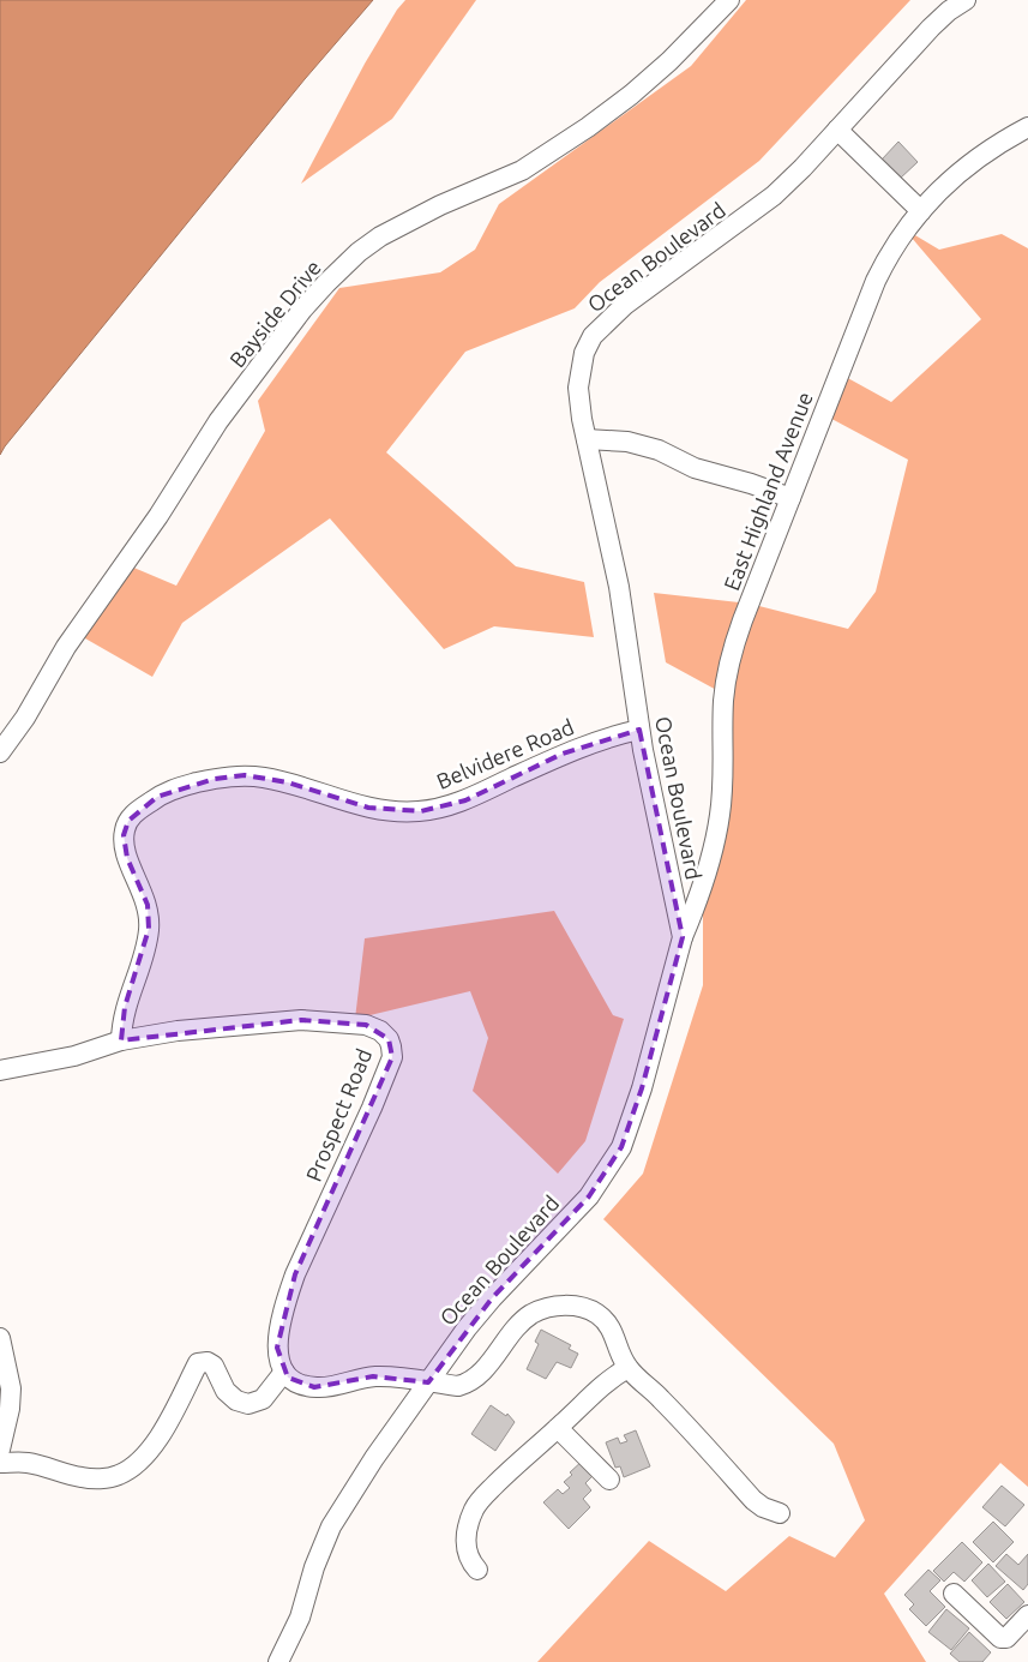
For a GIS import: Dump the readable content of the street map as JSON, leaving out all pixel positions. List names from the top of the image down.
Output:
{
  "streets": {
    "street": [
      "Ocean Boulevard",
      "Bayside Drive",
      "East Highland Avenue",
      "Belvidere Road",
      "Prospect Road"
    ]
  },
  "crossings": [
    ["Ocean Boulevard", "East Highland Avenue"],
    ["Ocean Boulevard", "Belvidere Road"],
    ["Belvidere Road", "Prospect Road"]
  ]
}
